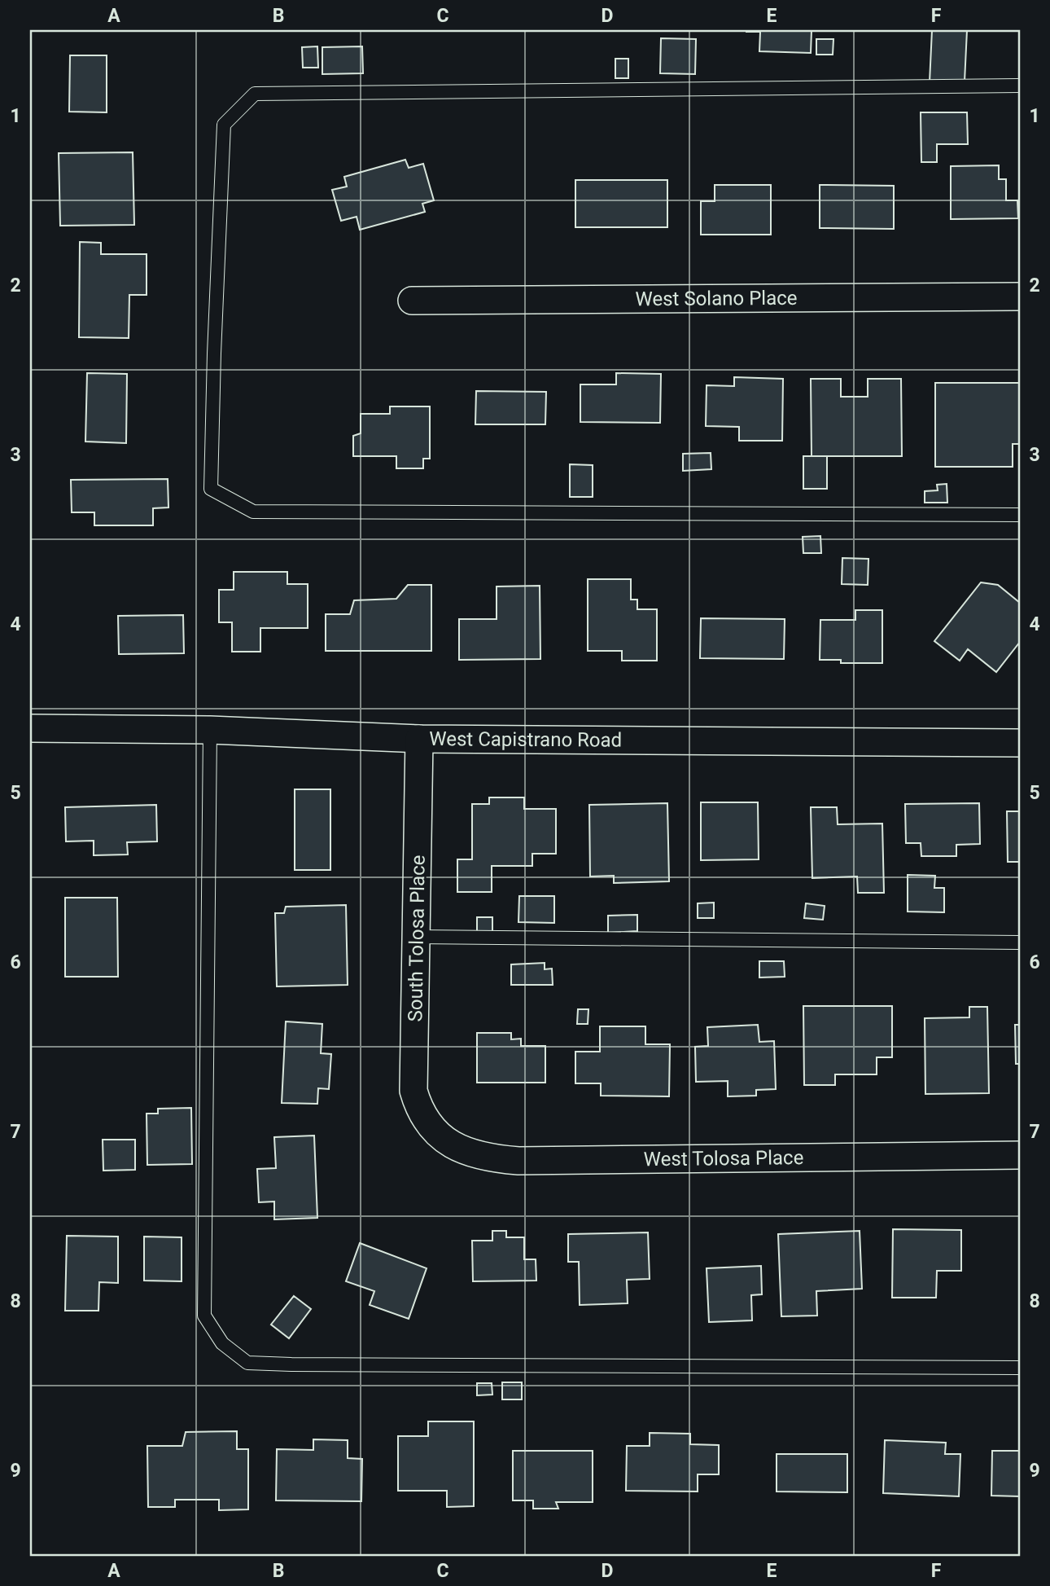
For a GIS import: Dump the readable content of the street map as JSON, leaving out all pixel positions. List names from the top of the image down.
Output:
{
  "streets": {
    "street": [
      "West Solano Place",
      "West Capistrano Road",
      "South Tolosa Place",
      "West Tolosa Place"
    ]
  },
  "crossings": [
    ["West Capistrano Road", "South Tolosa Place"],
    ["South Tolosa Place", "West Tolosa Place"]
  ],
  "grid": {
    "columns": [
      "A",
      "B",
      "C",
      "D",
      "E",
      "F"
    ],
    "rows": [
      "1",
      "2",
      "3",
      "4",
      "5",
      "6",
      "7",
      "8",
      "9"
    ]
  }
}
